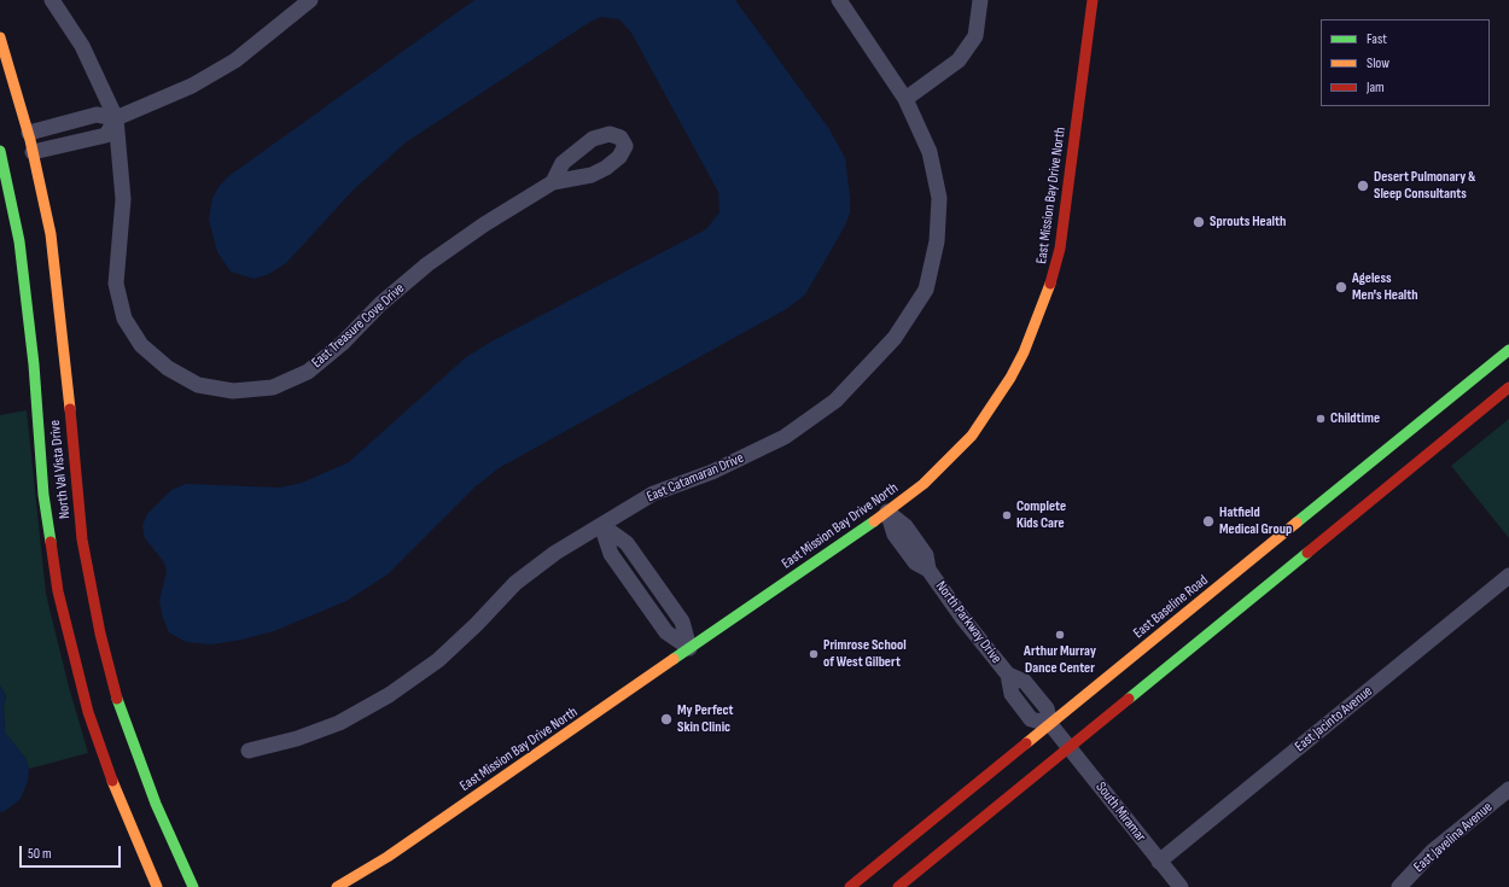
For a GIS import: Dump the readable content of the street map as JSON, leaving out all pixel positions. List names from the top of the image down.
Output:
{
  "streets": {
    "main road": ["East Mission Bay Drive North", "North Val Vista Drive", "East Baseline Road"],
    "street": [
      "East Treasure Cove Drive",
      "East Catamaran Drive",
      "North Parkway Drive",
      "East Jacinto Avenue",
      "South Miramar",
      "East Javelina Avenue"
    ]
  },
  "crossings": [
    ["East Mission Bay Drive North", "North Parkway Drive"],
    ["East Baseline Road", "North Parkway Drive"],
    ["North Parkway Drive", "South Miramar"],
    ["East Jacinto Avenue", "South Miramar"]
  ],
  "places": [
    "Desert Pulmonary & Sleep Consultants",
    "Sprouts Health",
    "Ageless Men's Health",
    "Childtime",
    "Complete Kids Care",
    "Hatfield Medical Group",
    "Arthur Murray Dance Center",
    "Primrose School of West Gilbert",
    "My Perfect Skin Clinic"
  ],
  "legend": ["Fast", "Slow", "Jam"],
  "scale_bar": "50 m"
}
